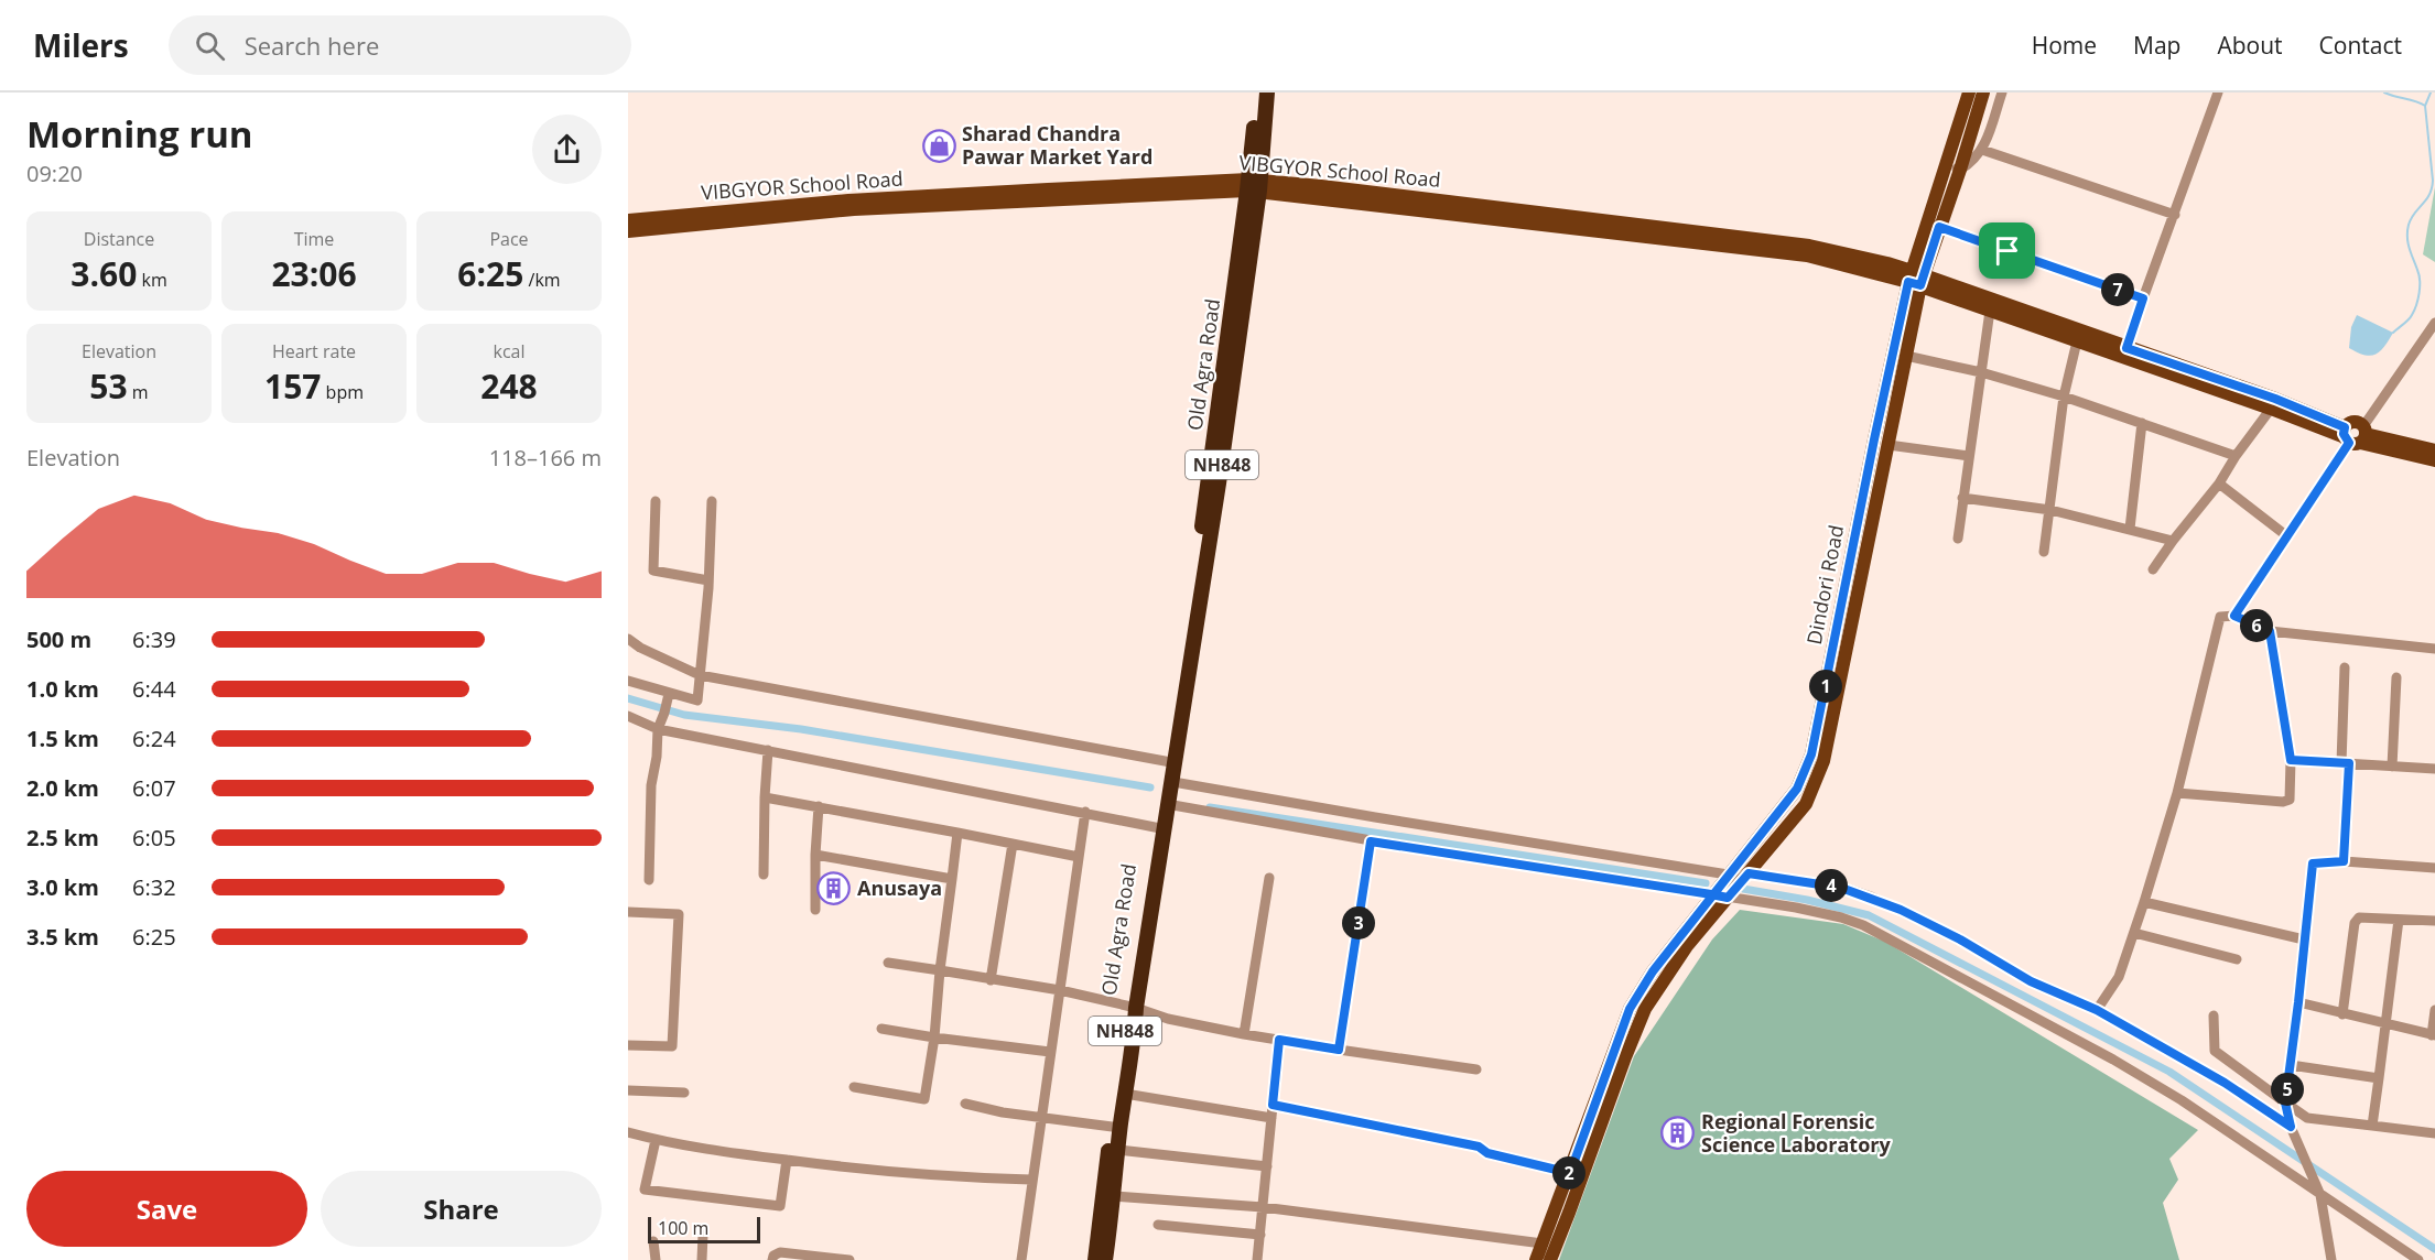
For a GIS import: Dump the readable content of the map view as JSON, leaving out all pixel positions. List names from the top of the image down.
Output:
{
  "streets": {
    "highway": ["Old Agra Road", "NH848"],
    "main road": ["VIBGYOR School Road", "Dindori Road"]
  },
  "crossings": [
    ["VIBGYOR School Road", "NH848"],
    ["VIBGYOR School Road", "Dindori Road"],
    ["Old Agra Road", "NH848"]
  ],
  "places": {
    "shop": ["Sharad Chandra Pawar Market Yard"],
    "building": ["Anusaya", "Regional Forensic Science Laboratory"]
  },
  "scale_bar": "100 m",
  "page": {
    "header": "Milers",
    "search": "Search here",
    "nav": [
      "Home",
      "Map",
      "About",
      "Contact"
    ],
    "heading": ["Morning run", "09:20"],
    "stats": [
      ["Distance", "3.60 km"],
      ["Time", "23:06"],
      ["Pace", "6:25 /km"],
      ["Elevation", "53 m"],
      ["Heart rate", "157 bpm"],
      ["kcal", "248"]
    ],
    "pins": [
      "7",
      "6",
      "1",
      "4",
      "3",
      "5",
      "2"
    ],
    "chart": ["Elevation", "118–166 m"],
    "list": [
      {
        "name": "500 m",
        "note": "6:39"
      },
      {
        "name": "1.0 km",
        "note": "6:44"
      },
      {
        "name": "1.5 km",
        "note": "6:24"
      },
      {
        "name": "2.0 km",
        "note": "6:07"
      },
      {
        "name": "2.5 km",
        "note": "6:05"
      },
      {
        "name": "3.0 km",
        "note": "6:32"
      },
      {
        "name": "3.5 km",
        "note": "6:25"
      }
    ],
    "buttons": ["Save", "Share"],
    "scale": "100 m"
  }
}
